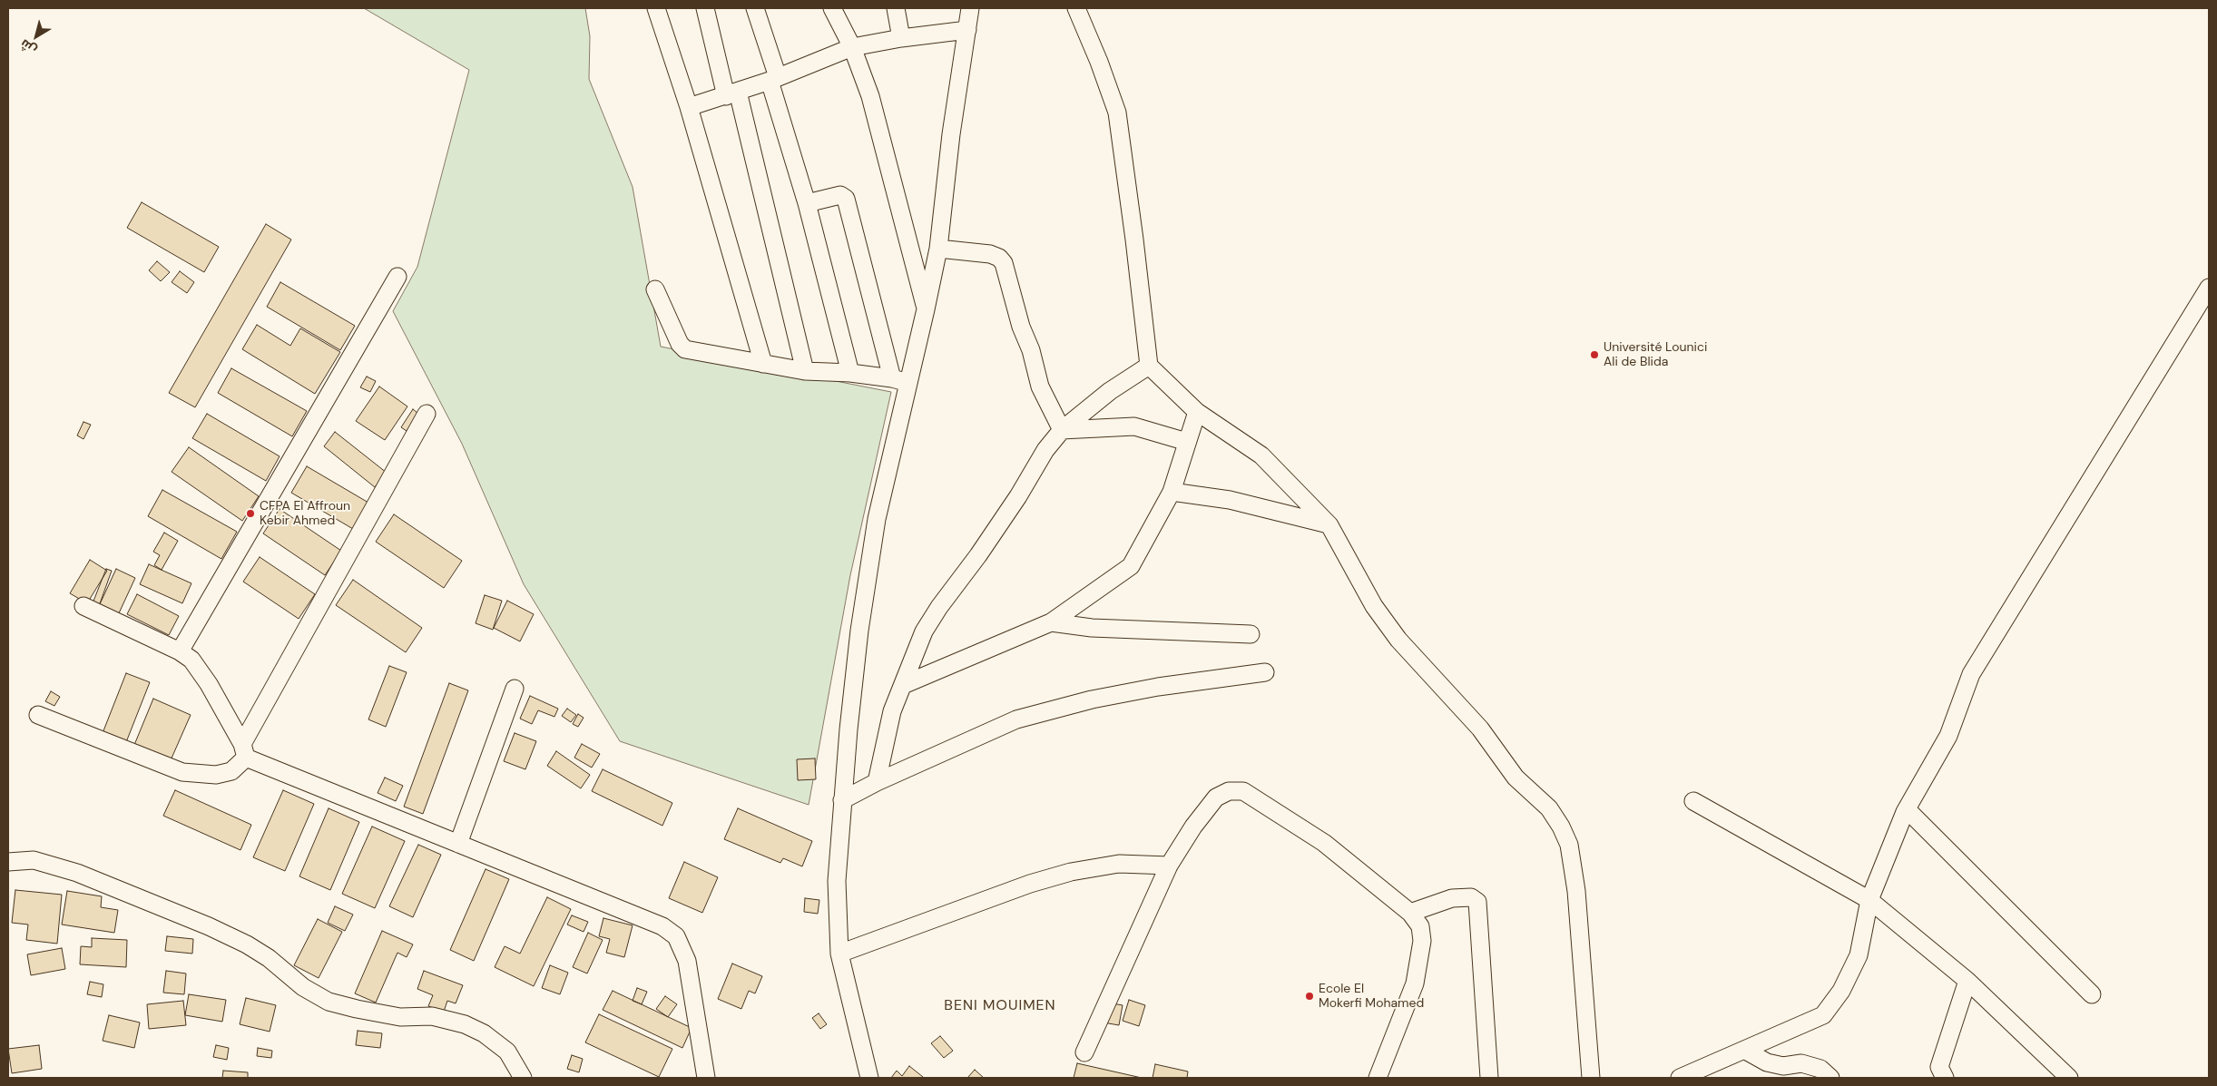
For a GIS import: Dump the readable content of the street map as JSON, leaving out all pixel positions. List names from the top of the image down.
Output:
{
  "districts": ["BENI MOUIMEN"],
  "places": ["Université Lounici Ali de Blida", "CFPA El Affroun Kebir Ahmed", "Ecole El Mokerfi Mohamed"],
  "north": "bottom left"
}
